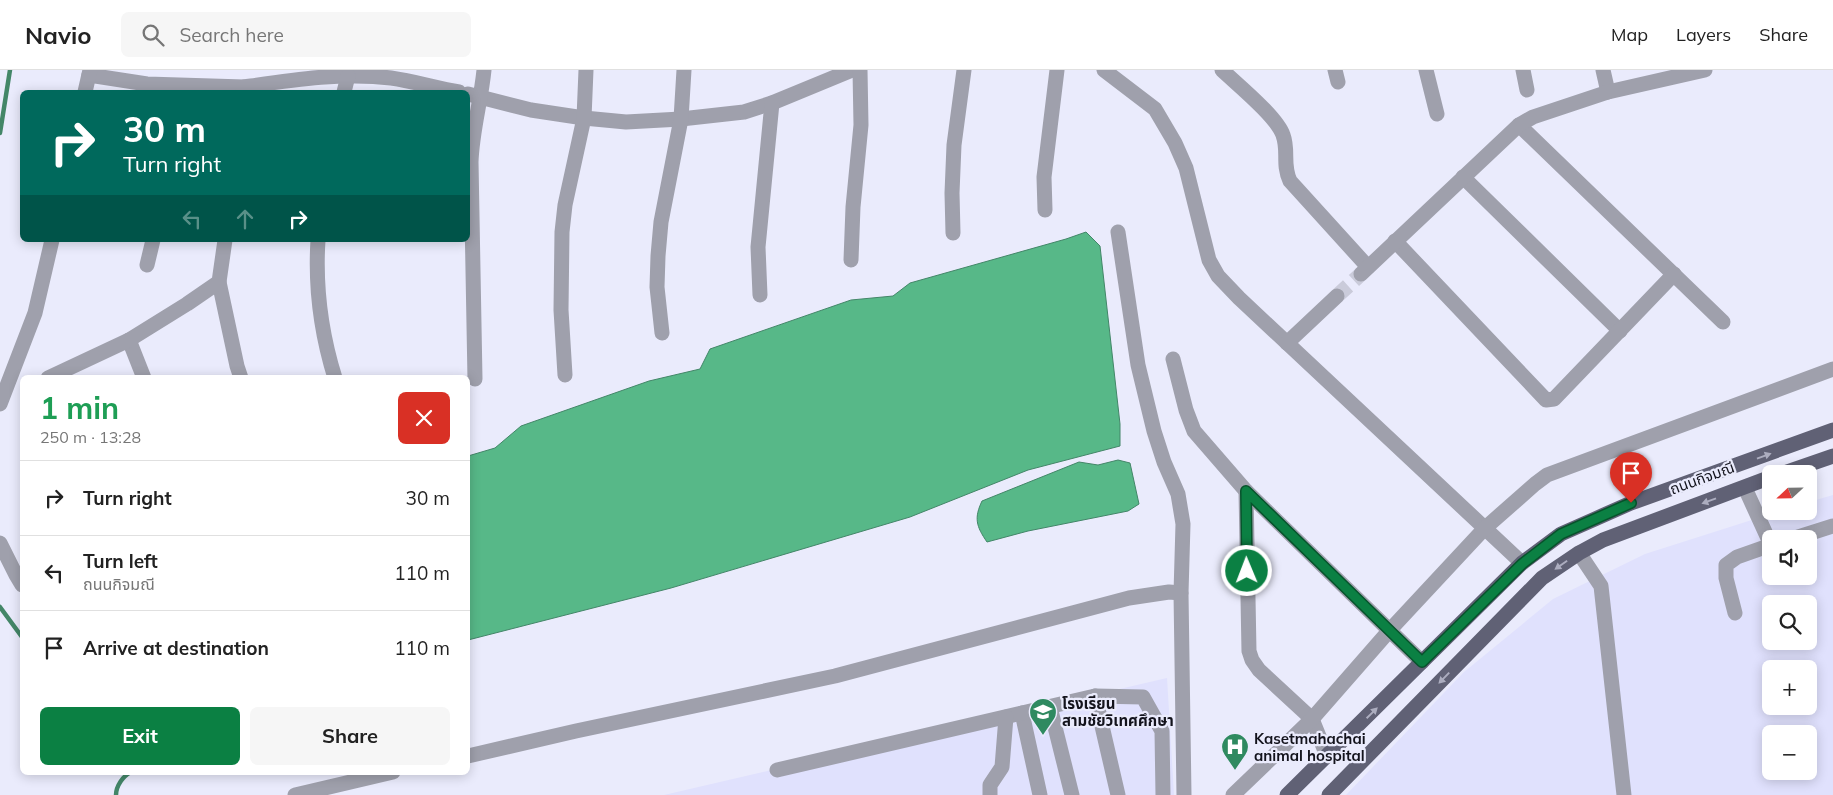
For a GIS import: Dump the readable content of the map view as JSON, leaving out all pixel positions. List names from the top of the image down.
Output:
{
  "streets": {
    "main road": ["ถนนกิจมณี"]
  },
  "places": {
    "school or university": ["โรงเรียน สามชัยวิเทศศึกษา"],
    "hospital": ["Kasetmahachai animal hospital"]
  },
  "north": "left",
  "page": {
    "header": "Navio",
    "search": "Search here",
    "nav": ["Map", "Layers", "Share"],
    "turn": ["30 m", "Turn right"],
    "heading": ["1 min", "250 m · 13:28"],
    "list": [
      {
        "name": "Turn right",
        "value": "30 m"
      },
      {
        "name": "Turn left",
        "note": "ถนนกิจมณี",
        "value": "110 m"
      },
      {
        "name": "Arrive at destination",
        "value": "110 m"
      }
    ],
    "map_buttons": ["+", "−"],
    "buttons": ["Exit", "Share"]
  }
}
